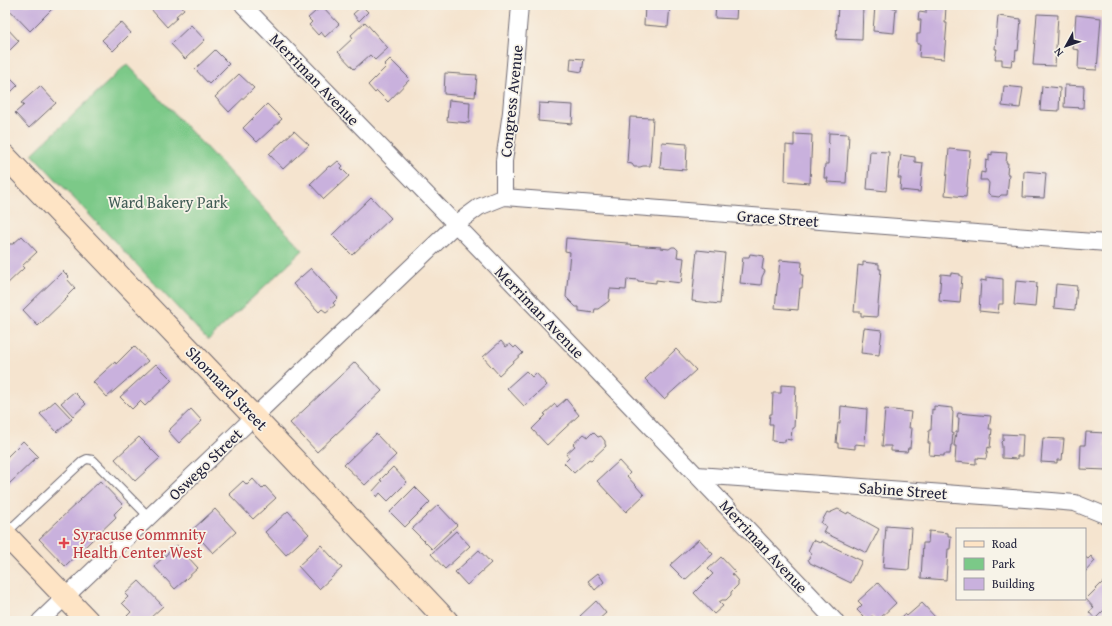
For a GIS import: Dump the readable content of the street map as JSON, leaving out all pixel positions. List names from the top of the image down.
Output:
{
  "streets": {
    "street": [
      "Merriman Avenue",
      "Congress Avenue",
      "Grace Street",
      "Shonnard Street",
      "Oswego Street",
      "Sabine Street"
    ]
  },
  "crossings": [
    ["Merriman Avenue", "Grace Street"],
    ["Merriman Avenue", "Oswego Street"],
    ["Merriman Avenue", "Sabine Street"],
    ["Congress Avenue", "Grace Street"],
    ["Grace Street", "Oswego Street"],
    ["Shonnard Street", "Oswego Street"]
  ],
  "parks": ["Ward Bakery Park"],
  "places": {
    "health": ["Syracuse Commnity Health Center West"]
  },
  "legend": ["Road", "Park", "Building"],
  "north": "bottom left"
}
